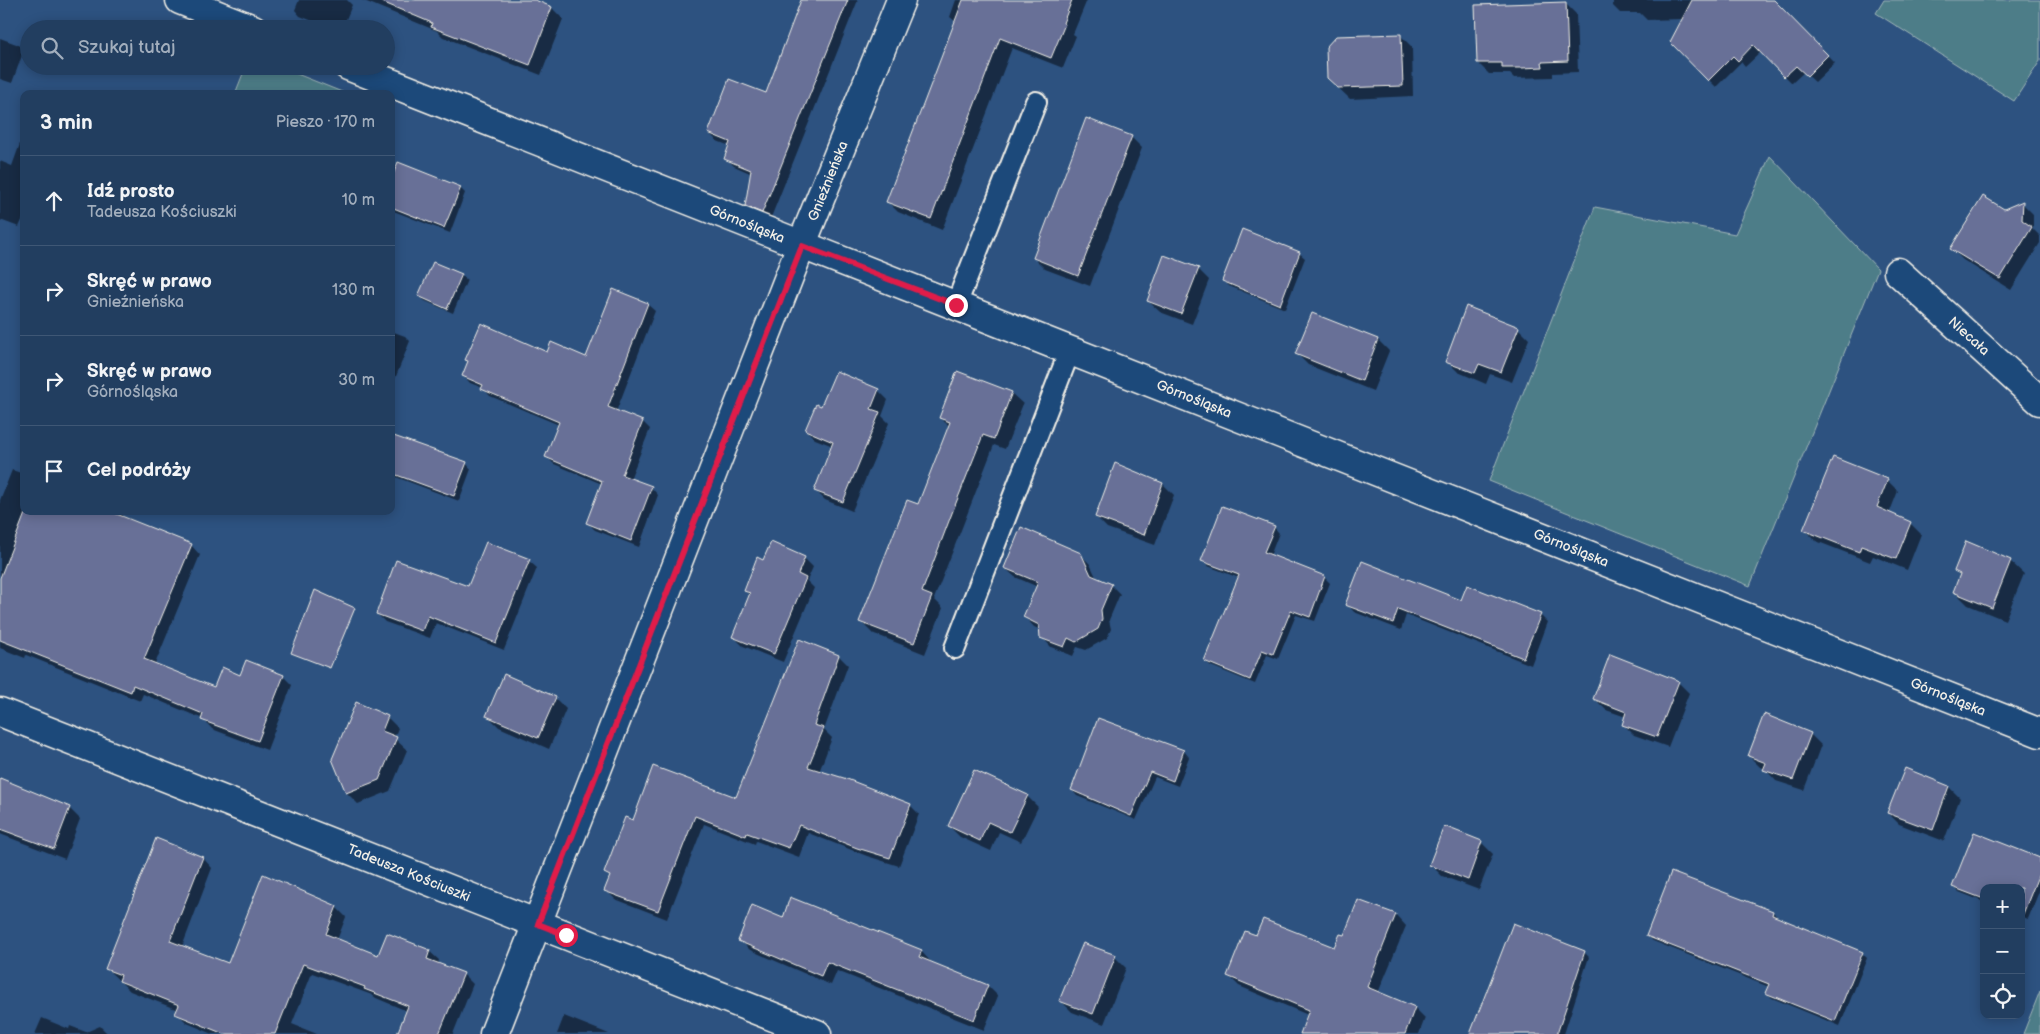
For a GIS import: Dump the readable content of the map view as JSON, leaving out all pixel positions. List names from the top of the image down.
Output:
{
  "streets": {
    "street": [
      "Gnieźnieńska",
      "Górnośląska",
      "Niecała",
      "Tadeusza Kościuszki"
    ]
  },
  "crossings": [
    ["Gnieźnieńska", "Górnośląska"],
    ["Gnieźnieńska", "Tadeusza Kościuszki"]
  ],
  "page": {
    "search": "Szukaj tutaj",
    "heading": ["3 min", "Pieszo · 170 m"],
    "list": [
      ["Idź prosto", "Tadeusza Kościuszki", "10 m"],
      ["Skręć w prawo", "Gnieźnieńska", "130 m"],
      ["Skręć w prawo", "Górnośląska", "30 m"],
      "Cel podróży"
    ],
    "map_buttons": ["+", "−"]
  }
}
